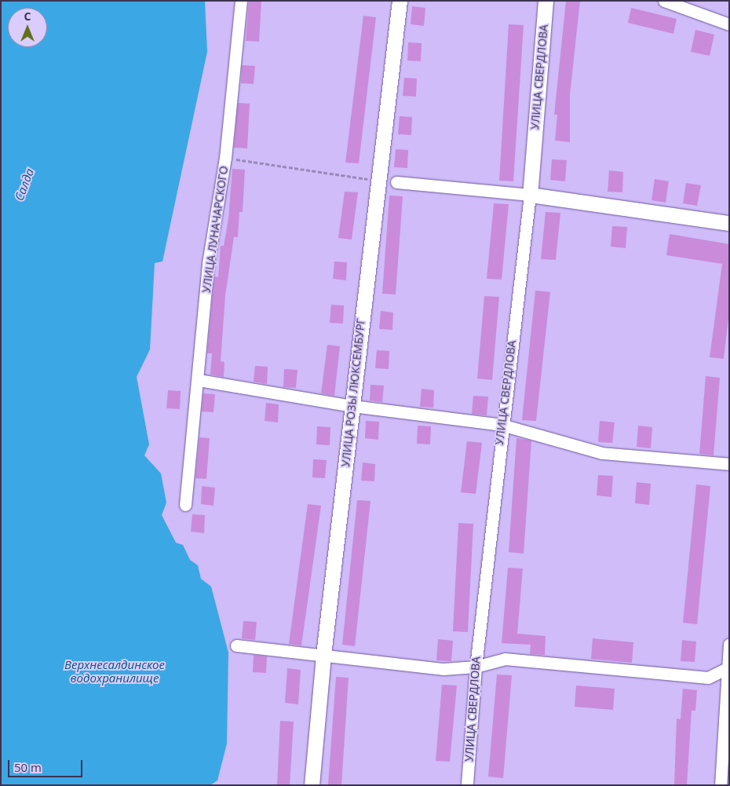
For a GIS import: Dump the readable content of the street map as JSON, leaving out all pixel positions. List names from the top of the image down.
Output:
{
  "streets": {
    "street": ["УЛИЦА СВЕРДЛОВА", "УЛИЦА ЛУНАЧАРСКОГО", "УЛИЦА РОЗЫ ЛЮКСЕМБУРГ"]
  },
  "water": ["Салда", "Верхнесалдинское водохранилище"],
  "scale_bar": "50 m",
  "north": "top"
}
